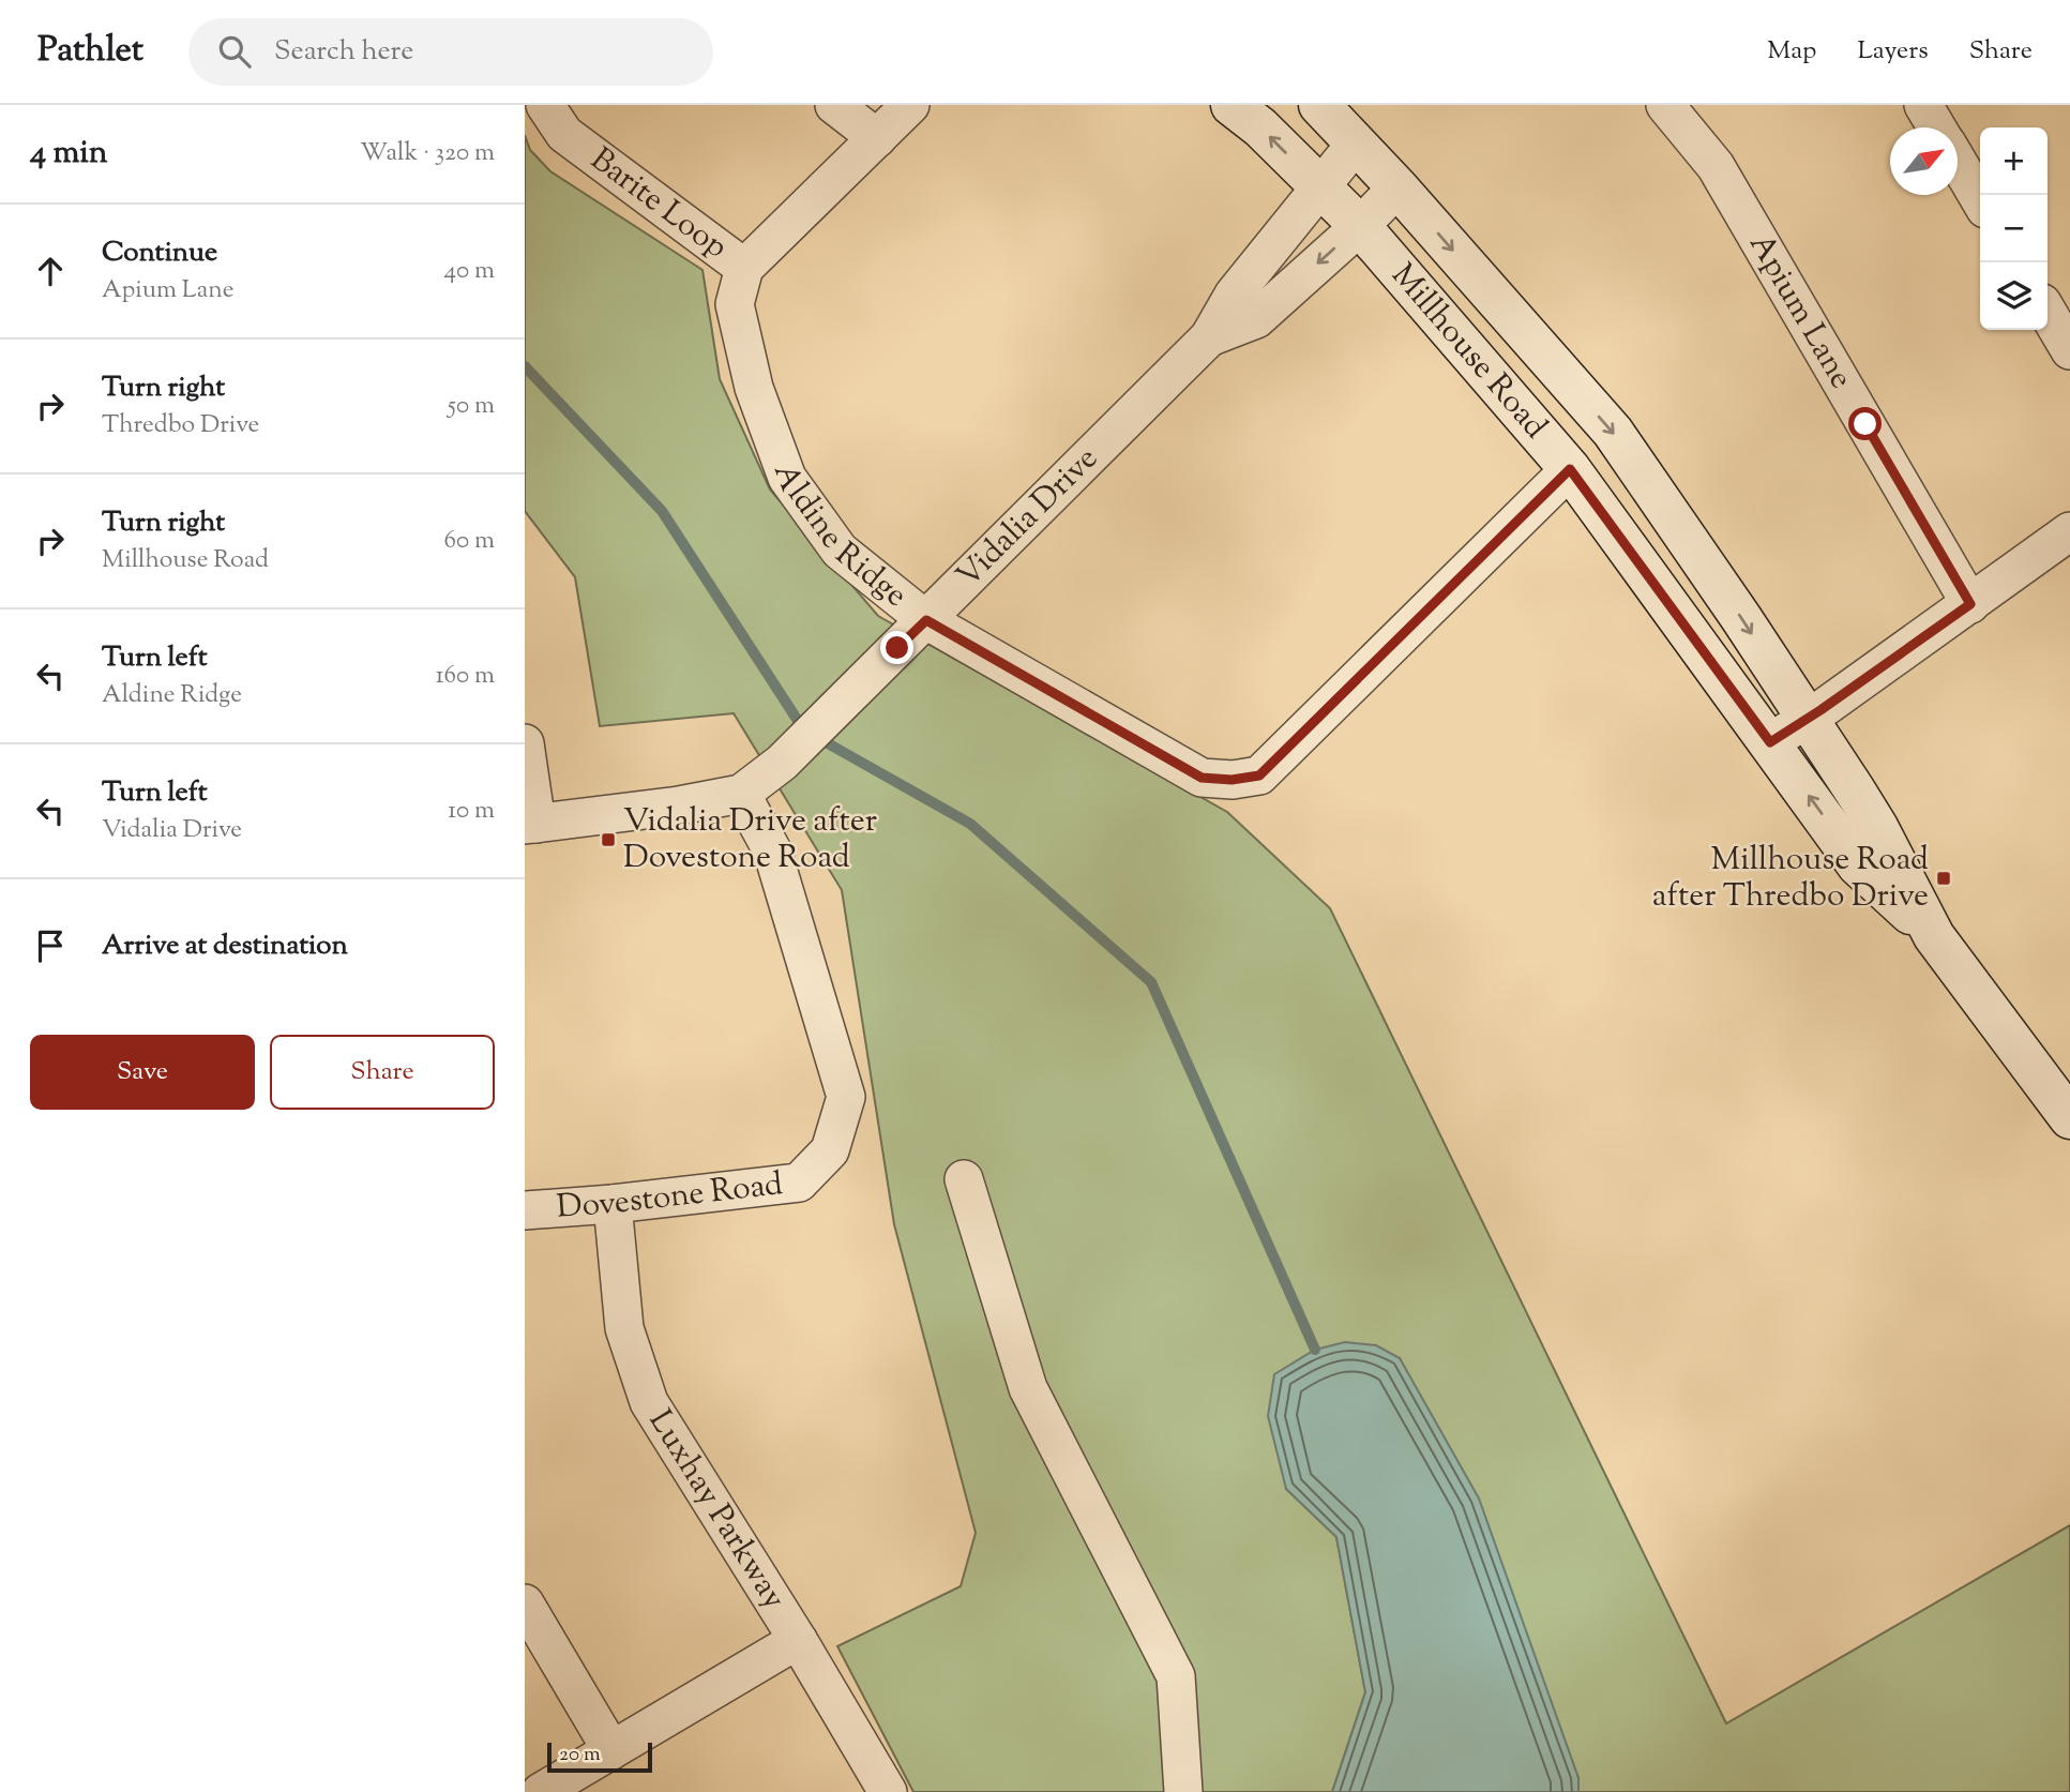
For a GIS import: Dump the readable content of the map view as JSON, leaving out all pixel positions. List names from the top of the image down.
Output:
{
  "streets": {
    "main road": ["Millhouse Road"],
    "street": [
      "Barite Loop",
      "Apium Lane",
      "Vidalia Drive",
      "Aldine Ridge",
      "Dovestone Road",
      "Luxhay Parkway"
    ]
  },
  "crossings": [
    ["Barite Loop", "Aldine Ridge"],
    ["Millhouse Road", "Vidalia Drive"],
    ["Millhouse Road", "Aldine Ridge"],
    ["Vidalia Drive", "Aldine Ridge"],
    ["Vidalia Drive", "Dovestone Road"],
    ["Dovestone Road", "Luxhay Parkway"]
  ],
  "places": {
    "transit": ["Vidalia Drive after Dovestone Road", "Millhouse Road after Thredbo Drive"]
  },
  "scale_bar": "20 m",
  "north": "top right",
  "page": {
    "header": "Pathlet",
    "search": "Search here",
    "nav": ["Map", "Layers", "Share"],
    "heading": ["4 min", "Walk · 320 m"],
    "map_buttons": ["+", "−"],
    "list": [
      ["Continue", "Apium Lane", "40 m"],
      ["Turn right", "Thredbo Drive", "50 m"],
      ["Turn right", "Millhouse Road", "60 m"],
      ["Turn left", "Aldine Ridge", "160 m"],
      ["Turn left", "Vidalia Drive", "10 m"],
      "Arrive at destination"
    ],
    "buttons": ["Save", "Share"],
    "scale": "20 m"
  }
}
